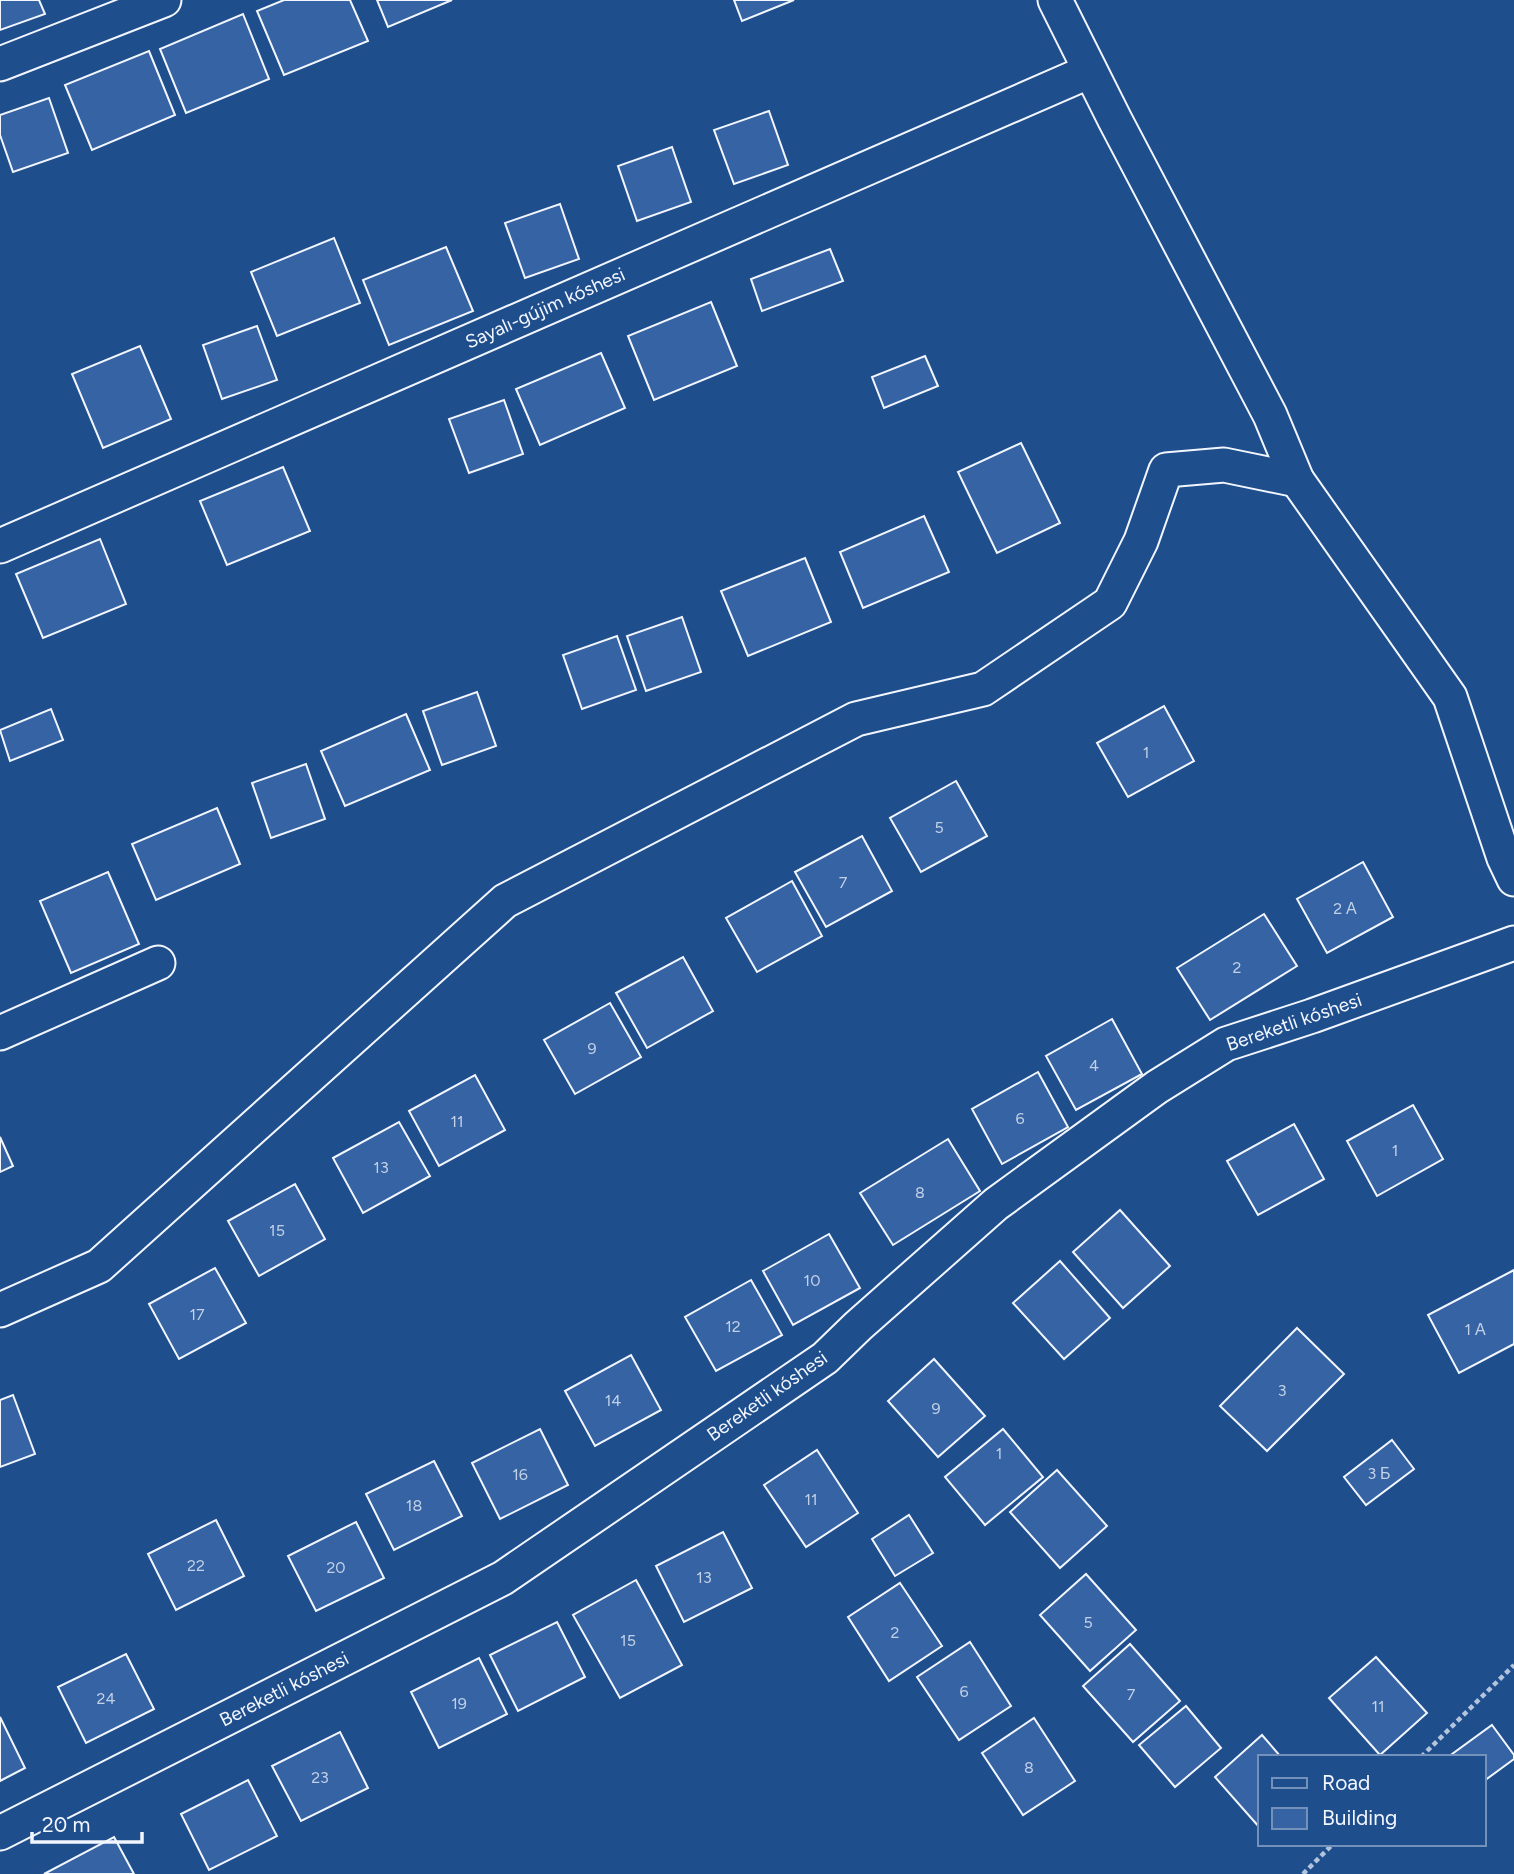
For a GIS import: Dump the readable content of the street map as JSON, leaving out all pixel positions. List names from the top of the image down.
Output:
{
  "streets": {
    "street": ["Sayalı-gújim kóshesi", "Bereketli kóshesi"]
  },
  "house_numbers": [
    "1",
    "5",
    "7",
    "2 А",
    "2",
    "9",
    "4",
    "6",
    "11",
    "1",
    "13",
    "8",
    "15",
    "10",
    "17",
    "12",
    "1 А",
    "3",
    "14",
    "9",
    "1",
    "3 Б",
    "16",
    "11",
    "18",
    "22",
    "20",
    "13",
    "5",
    "2",
    "15",
    "6",
    "7",
    "24",
    "19",
    "11",
    "8",
    "23"
  ],
  "legend": ["Road", "Building"],
  "scale_bar": "20 m"
}
